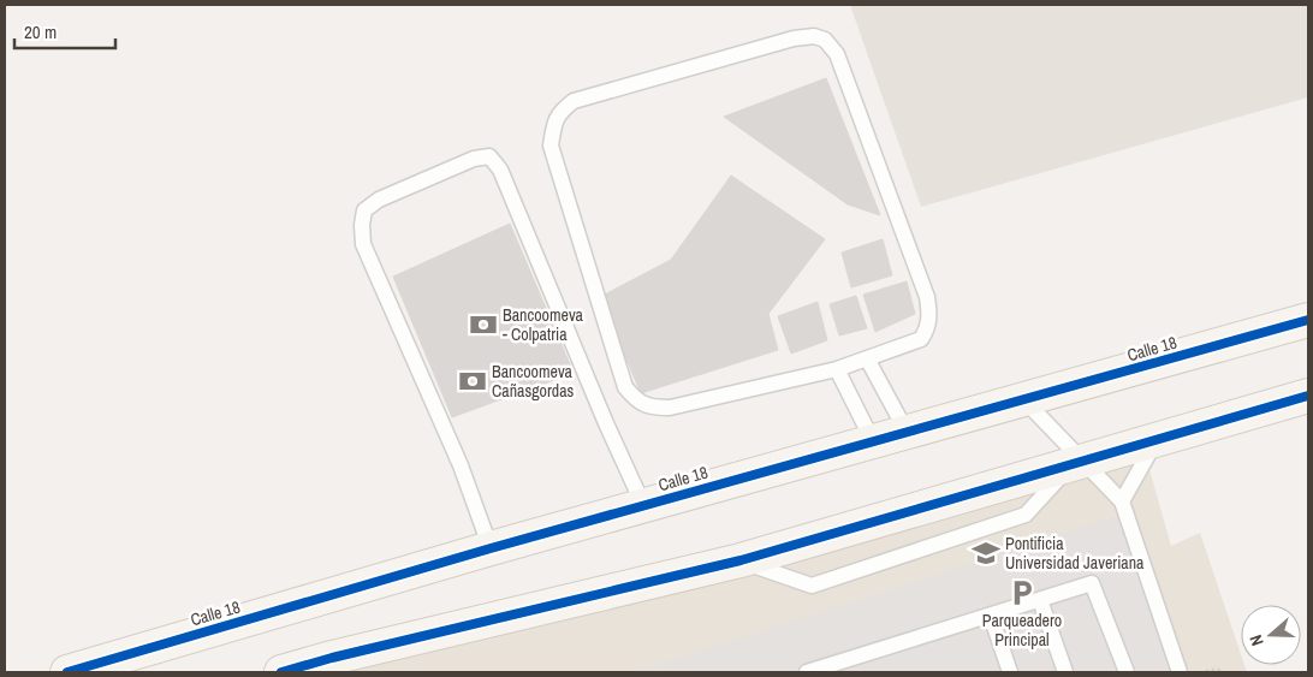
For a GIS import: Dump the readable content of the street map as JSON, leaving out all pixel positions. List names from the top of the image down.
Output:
{
  "streets": {
    "main road": ["Calle 18"]
  },
  "places": {
    "bank": ["Bancoomeva - Colpatria", "Bancoomeva Cañasgordas"],
    "school or university": ["Pontificia Universidad Javeriana"],
    "parking": ["Parqueadero Principal"]
  },
  "scale_bar": "20 m",
  "north": "left"
}
